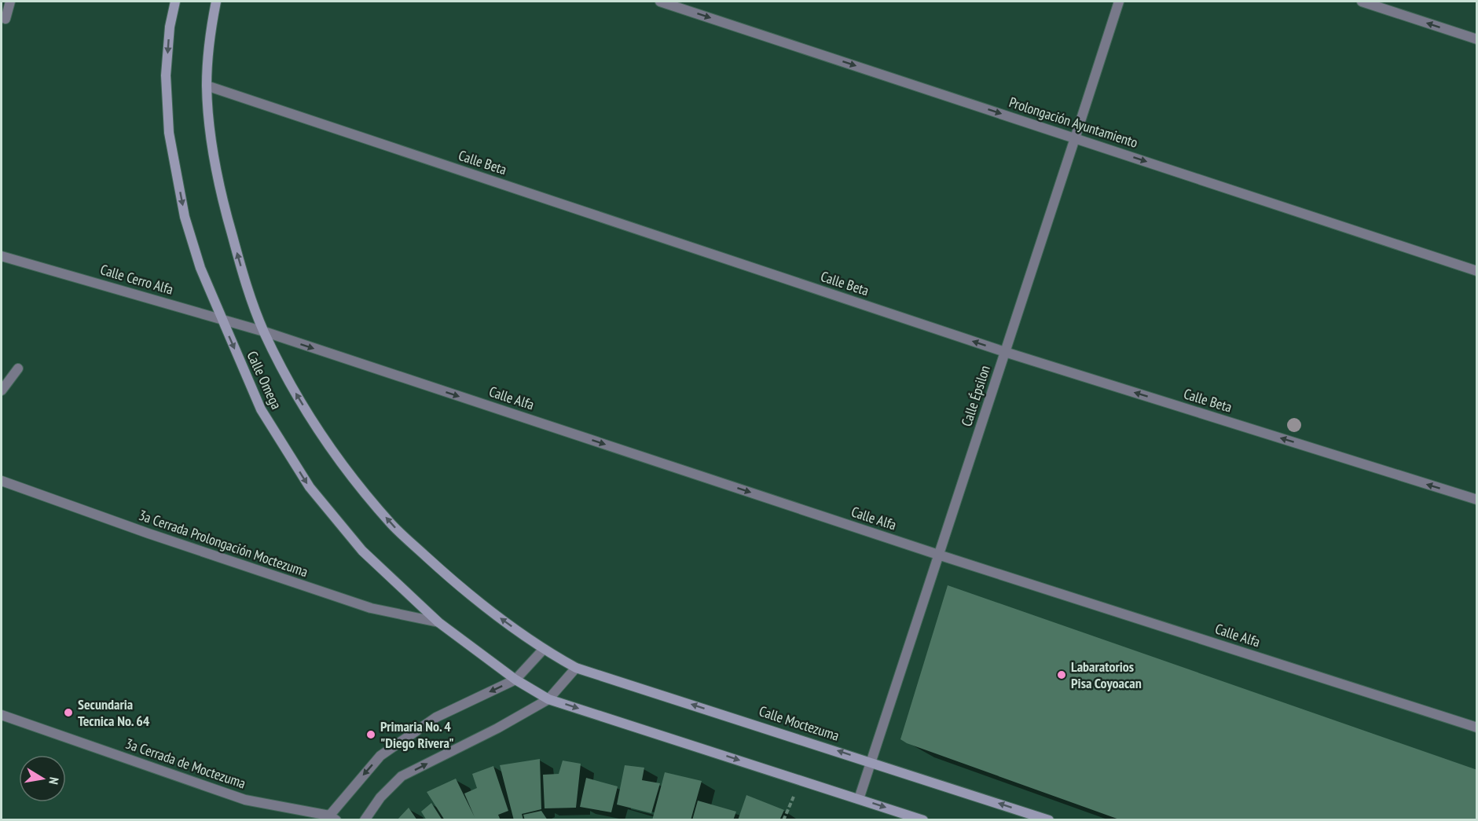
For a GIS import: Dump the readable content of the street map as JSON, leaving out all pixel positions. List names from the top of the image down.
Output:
{
  "streets": {
    "street": [
      "Prolongación Ayuntamiento",
      "Calle Beta",
      "Calle Cerro Alfa",
      "Calle Omega",
      "Calle Épsilon",
      "Calle Alfa",
      "3a Cerrada Prolongación Moctezuma",
      "Calle Moctezuma",
      "3a Cerrada de Moctezuma"
    ]
  },
  "crossings": [
    ["Prolongación Ayuntamiento", "Calle Épsilon"],
    ["Calle Beta", "Calle Omega"],
    ["Calle Beta", "Calle Épsilon"],
    ["Calle Cerro Alfa", "Calle Omega"],
    ["Calle Cerro Alfa", "Calle Alfa"],
    ["Calle Omega", "Calle Alfa"],
    ["Calle Omega", "3a Cerrada Prolongación Moctezuma"],
    ["Calle Omega", "Calle Moctezuma"],
    ["Calle Épsilon", "Calle Alfa"],
    ["Calle Épsilon", "Calle Moctezuma"]
  ],
  "one_way": ["Prolongación Ayuntamiento", "Calle Beta", "Calle Alfa"],
  "places": ["Labaratorios Pisa Coyoacan", "Secundaria Tecnica No. 64", "Primaria No. 4 \"Diego Rivera\""],
  "north": "right"
}
